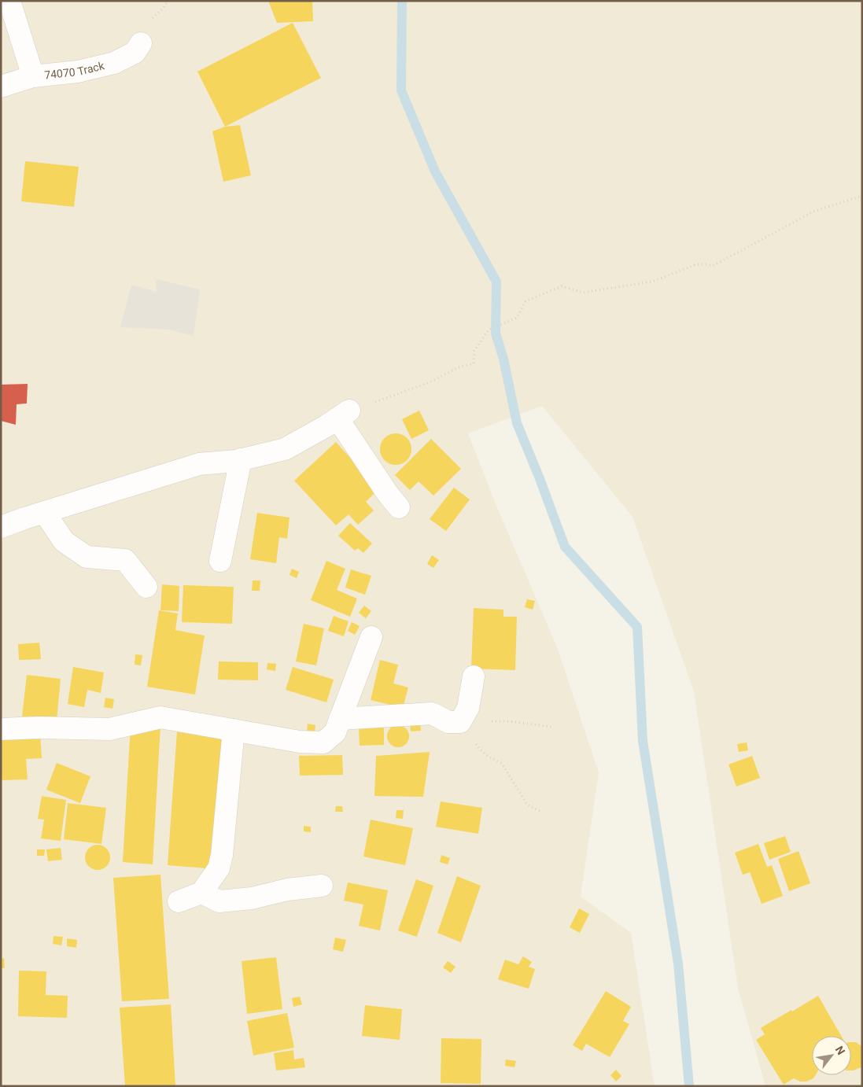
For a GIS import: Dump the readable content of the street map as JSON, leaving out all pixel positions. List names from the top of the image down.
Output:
{
  "streets": {
    "street": ["74070 Track"]
  },
  "north": "top right"
}
